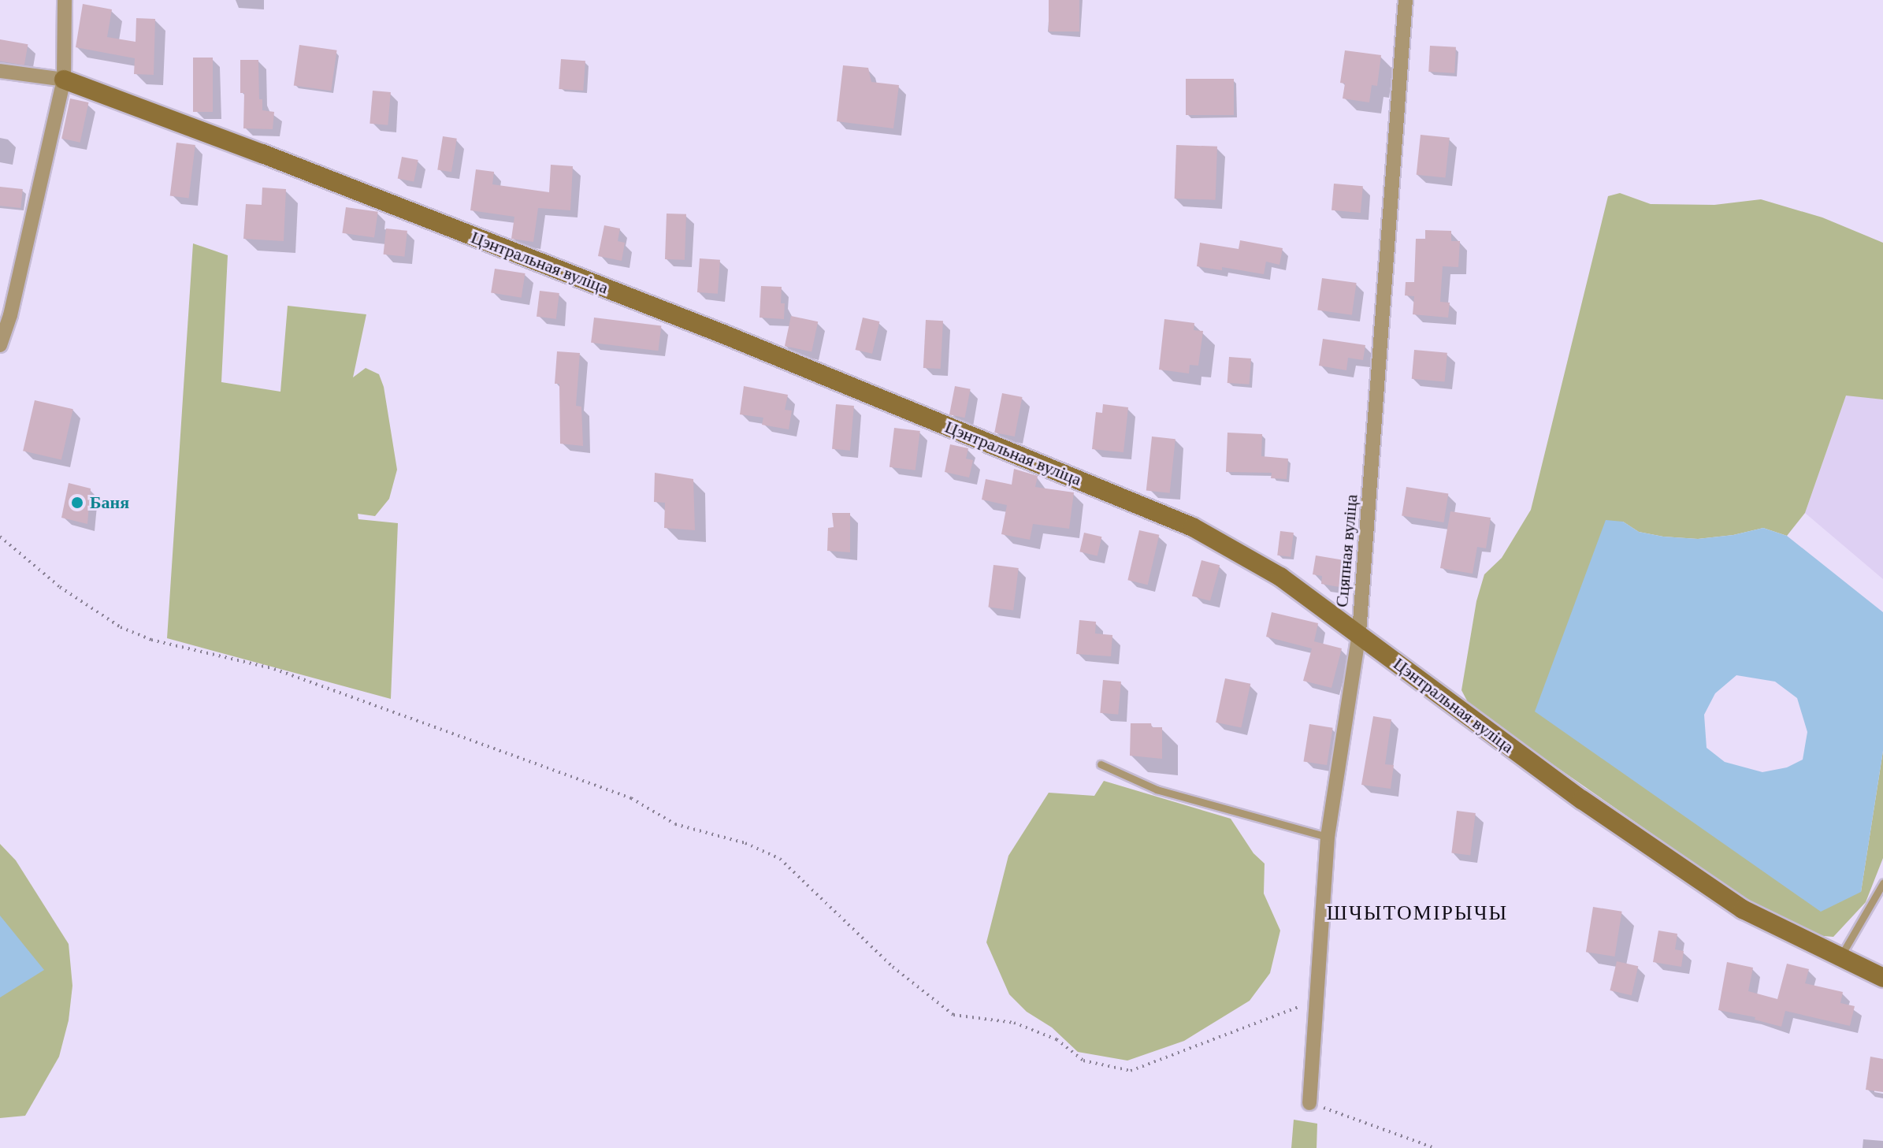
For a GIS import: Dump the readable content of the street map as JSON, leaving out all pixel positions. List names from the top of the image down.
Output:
{
  "streets": {
    "street": ["Цэнтральная вуліца", "Сцяпная вуліца"]
  },
  "crossings": [
    ["Цэнтральная вуліца", "Сцяпная вуліца"]
  ],
  "districts": ["ШЧЫТОМІРЫЧЫ"],
  "places": ["Баня"]
}
